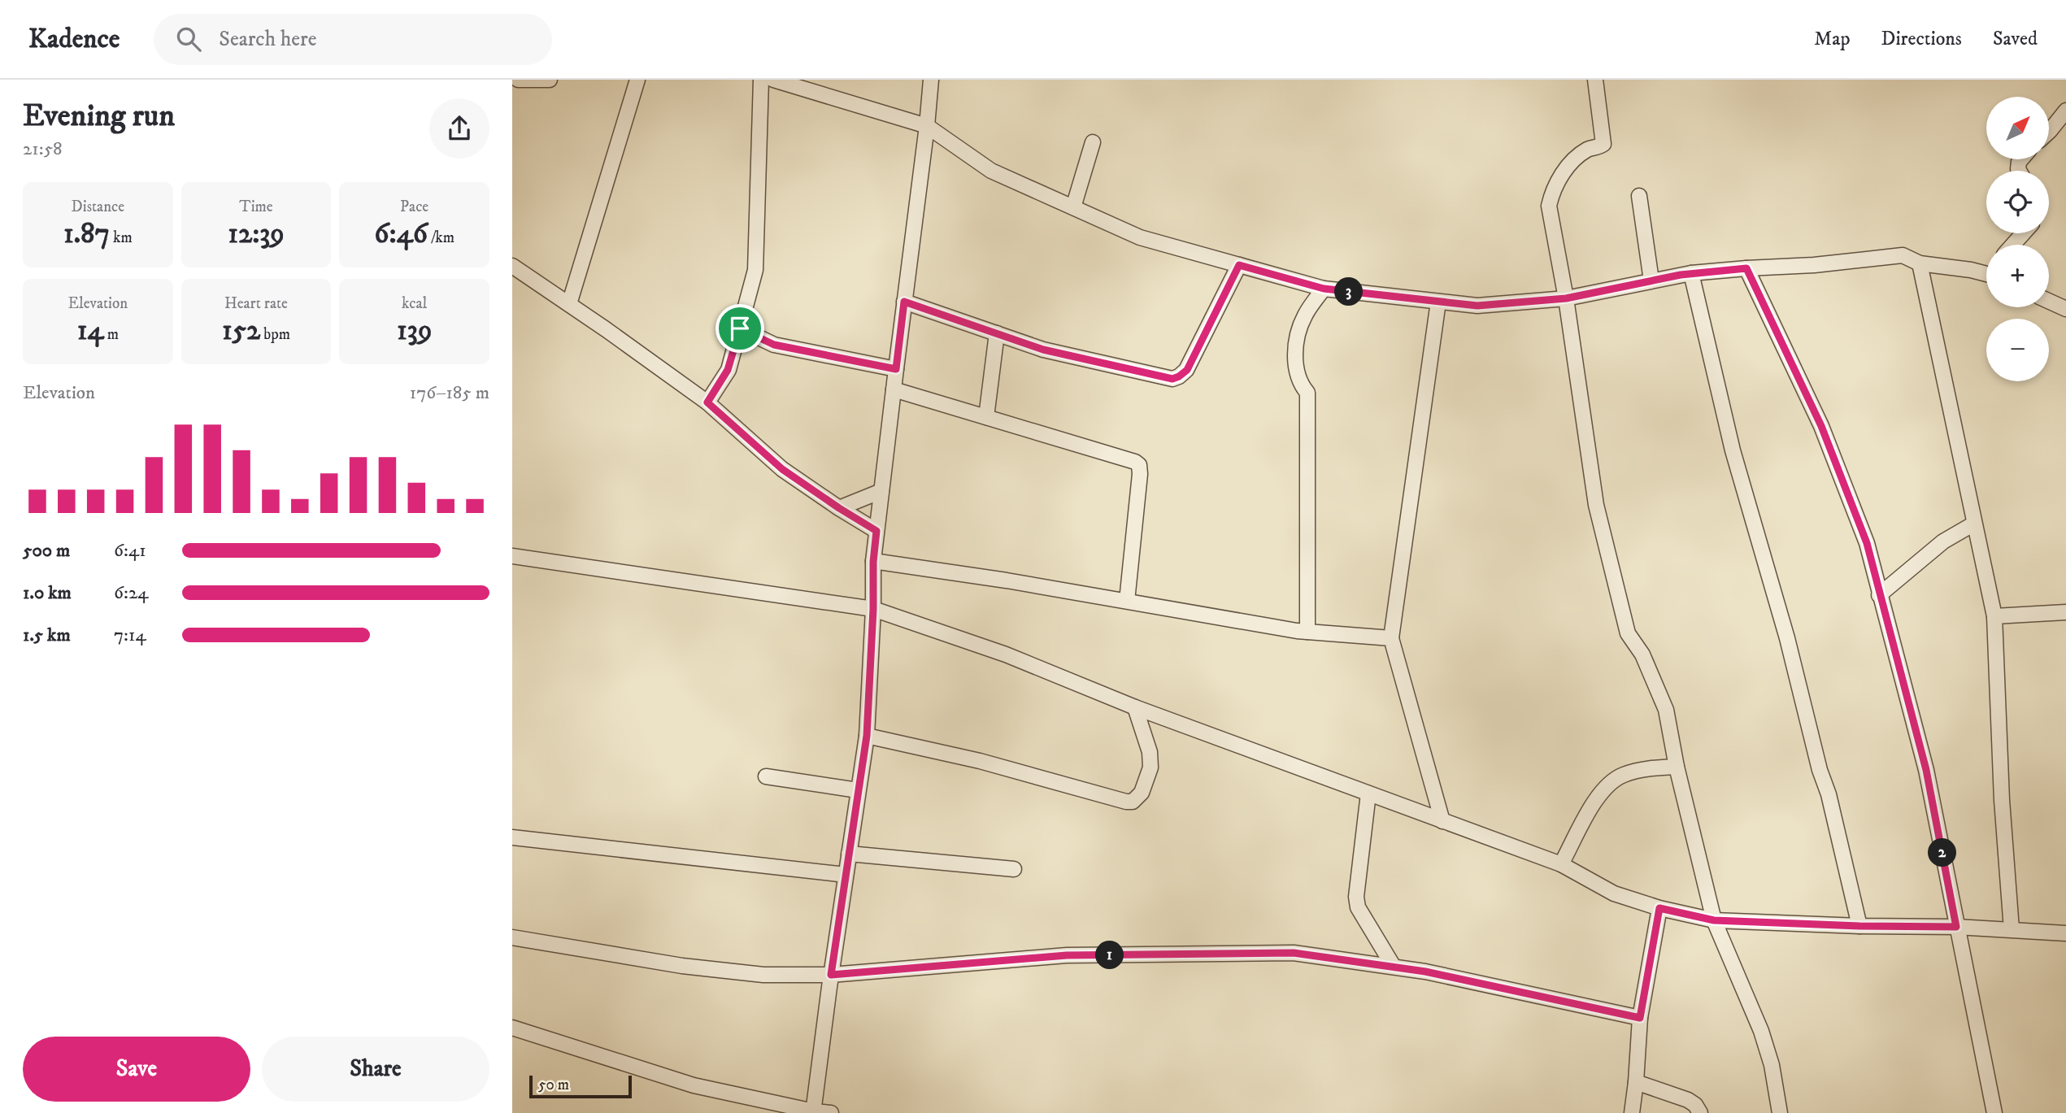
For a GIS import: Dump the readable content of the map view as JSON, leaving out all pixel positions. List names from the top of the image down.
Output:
{
  "scale_bar": "50 m",
  "north": "top right",
  "page": {
    "header": "Kadence",
    "search": "Search here",
    "nav": ["Map", "Directions", "Saved"],
    "heading": ["Evening run", "21:58"],
    "map_buttons": ["+", "−"],
    "stats": [
      ["Distance", "1.87 km"],
      ["Time", "12:39"],
      ["Pace", "6:46 /km"],
      ["Elevation", "14 m"],
      ["Heart rate", "152 bpm"],
      ["kcal", "139"]
    ],
    "pins": ["3", "2", "1"],
    "chart": ["Elevation", "176–185 m"],
    "list": [
      {
        "name": "500 m",
        "note": "6:41"
      },
      {
        "name": "1.0 km",
        "note": "6:24"
      },
      {
        "name": "1.5 km",
        "note": "7:14"
      }
    ],
    "buttons": ["Save", "Share"],
    "scale": "50 m"
  }
}
